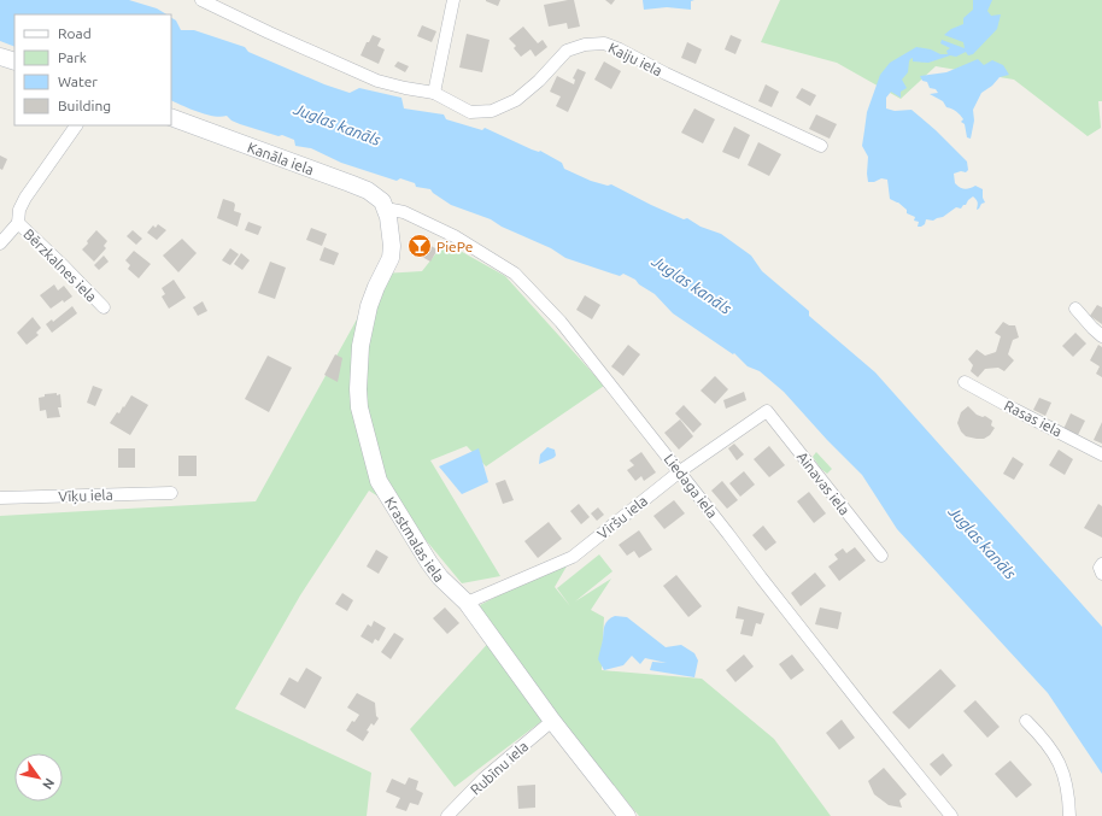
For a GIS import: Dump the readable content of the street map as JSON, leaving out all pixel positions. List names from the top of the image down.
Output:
{
  "streets": {
    "street": [
      "Kaiju iela",
      "Kanāla iela",
      "Bērzkalnes iela",
      "Rasas iela",
      "Ainavas iela",
      "Liedaga iela",
      "Vīķu iela",
      "Viršu iela",
      "Krastmalas iela",
      "Rubīnu iela"
    ]
  },
  "crossings": [
    ["Kanāla iela", "Liedaga iela"],
    ["Kanāla iela", "Krastmalas iela"],
    ["Ainavas iela", "Viršu iela"],
    ["Liedaga iela", "Viršu iela"],
    ["Liedaga iela", "Krastmalas iela"],
    ["Viršu iela", "Krastmalas iela"],
    ["Krastmalas iela", "Rubīnu iela"]
  ],
  "water": ["Juglas kanāls"],
  "places": {
    "bar": ["PiePe"]
  },
  "legend": [
    "Road",
    "Park",
    "Water",
    "Building"
  ],
  "north": "bottom right"
}
